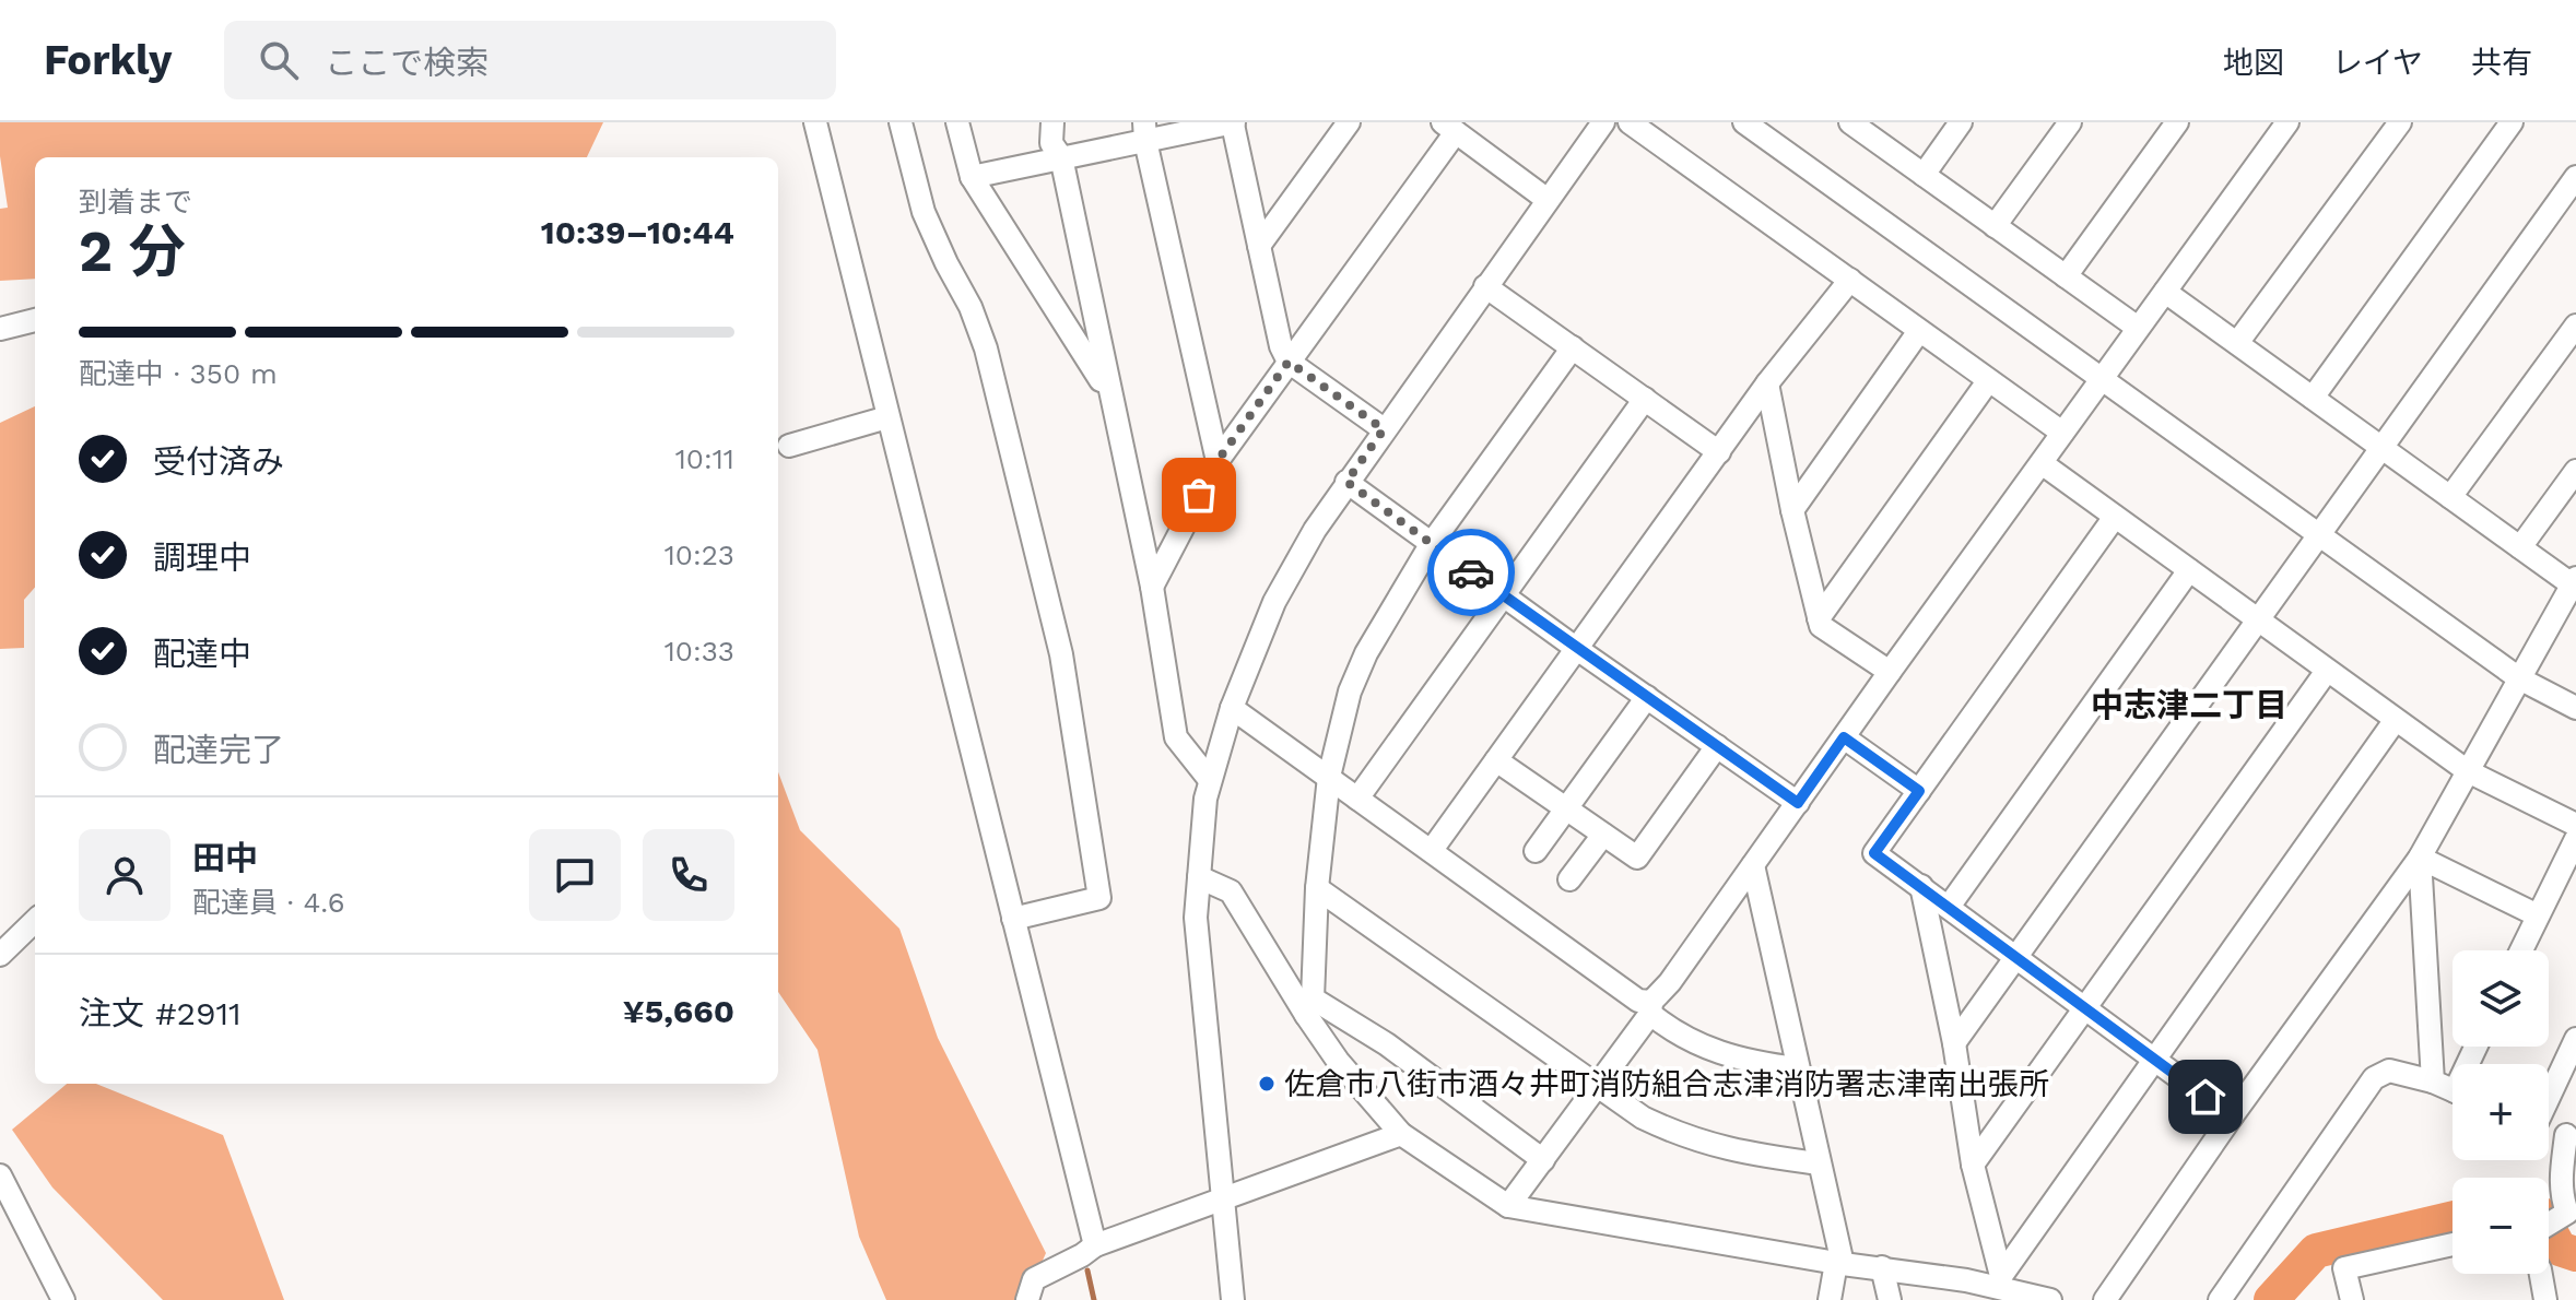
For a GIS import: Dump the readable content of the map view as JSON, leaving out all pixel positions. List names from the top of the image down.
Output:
{
  "districts": ["中志津二丁目"],
  "places": ["佐倉市八街市酒々井町消防組合志津消防署志津南出張所"],
  "page": {
    "header": "Forkly",
    "search": "ここで検索",
    "nav": ["地図", "レイヤ", "共有"],
    "heading": ["2 分", "到着まで", "10:39–10:44"],
    "panel": [
      "田中",
      "配達員 · 4.6",
      "注文 #2911",
      "¥5,660"
    ],
    "bar": "配達中 · 350 m",
    "list": [
      ["受付済み", "10:11"],
      ["調理中", "10:23"],
      ["配達中", "10:33"],
      "配達完了"
    ],
    "map_buttons": ["+", "−"]
  }
}
